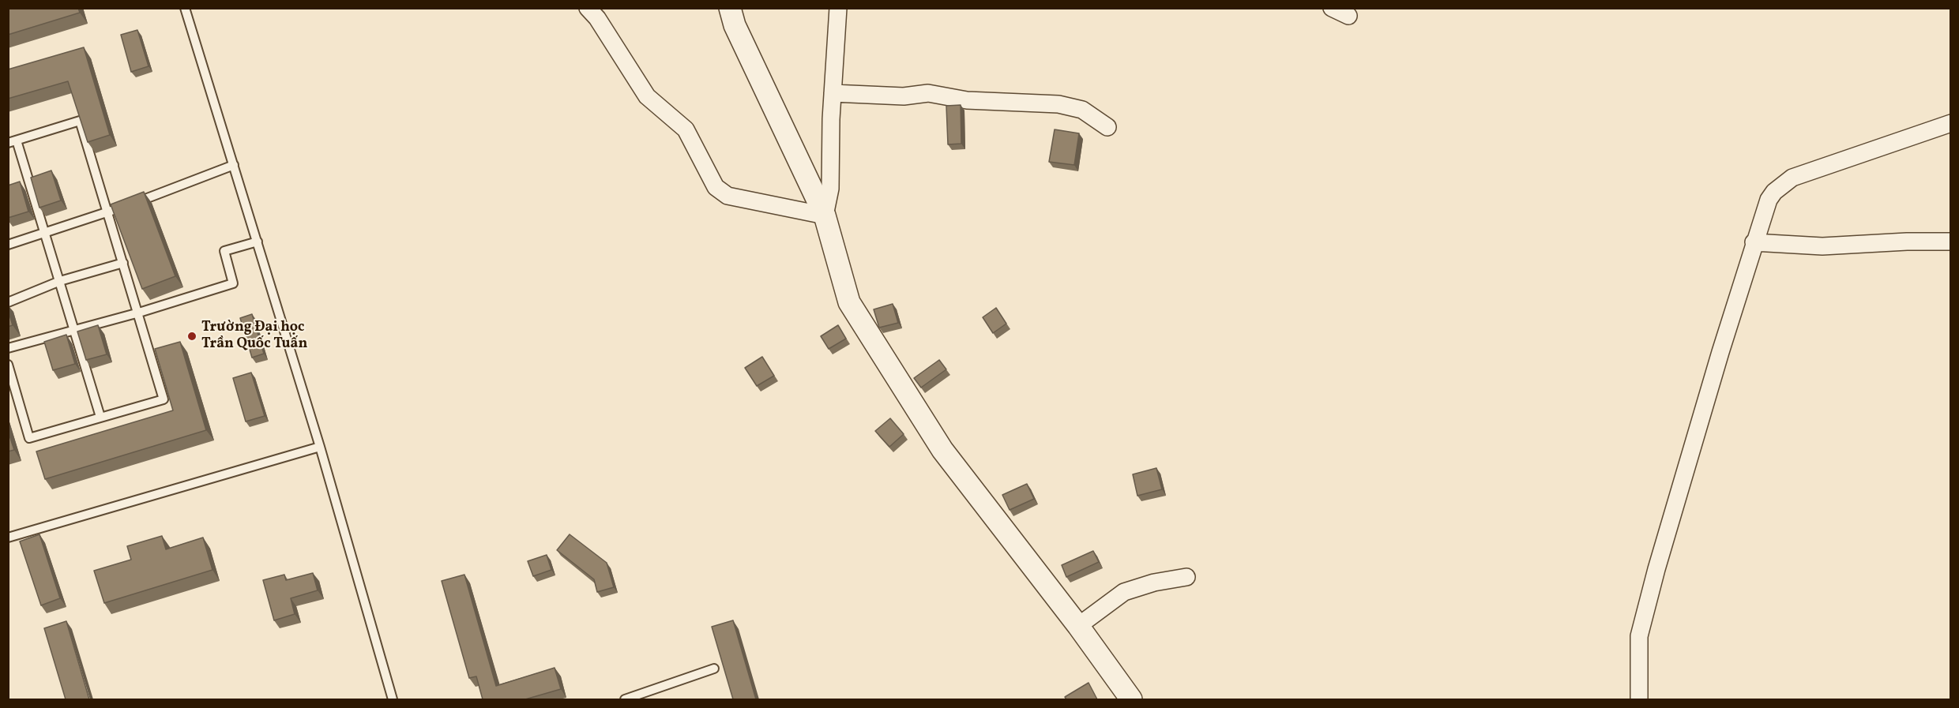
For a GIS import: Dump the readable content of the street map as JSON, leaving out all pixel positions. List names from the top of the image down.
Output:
{
  "places": ["Trường Đại học Trần Quốc Tuấn"]
}
